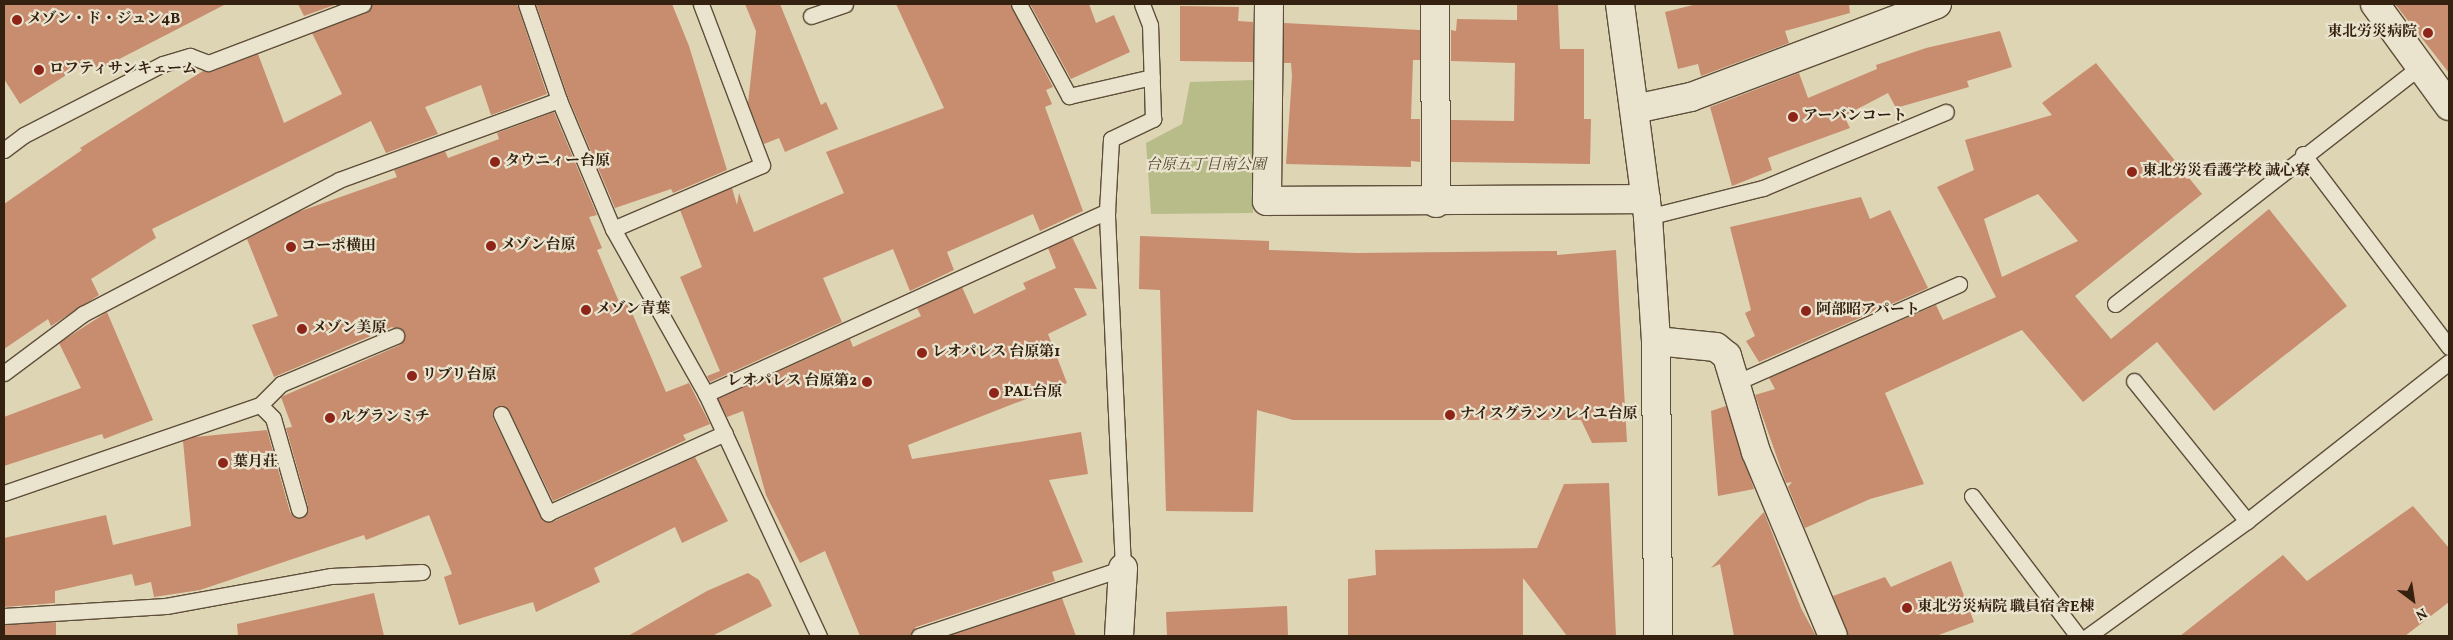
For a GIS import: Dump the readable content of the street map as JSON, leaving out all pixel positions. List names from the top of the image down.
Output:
{
  "parks": ["台原五丁目南公園"],
  "places": [
    "メゾン・ド・ジュン4B",
    "東北労災病院",
    "ロフティサンキェーム",
    "アーバンコート",
    "タウニィー台原",
    "東北労災看護学校 誠心寮",
    "メゾン台原",
    "コーポ横田",
    "メゾン青葉",
    "阿部昭アパート",
    "メゾン美原",
    "レオパレス 台原第1",
    "リブリ台原",
    "レオパレス 台原第2",
    "PAL台原",
    "ナイスグランソレイユ台原",
    "ルグランミチ",
    "葉月荘",
    "東北労災病院 職員宿舎E棟"
  ],
  "north": "bottom right"
}
